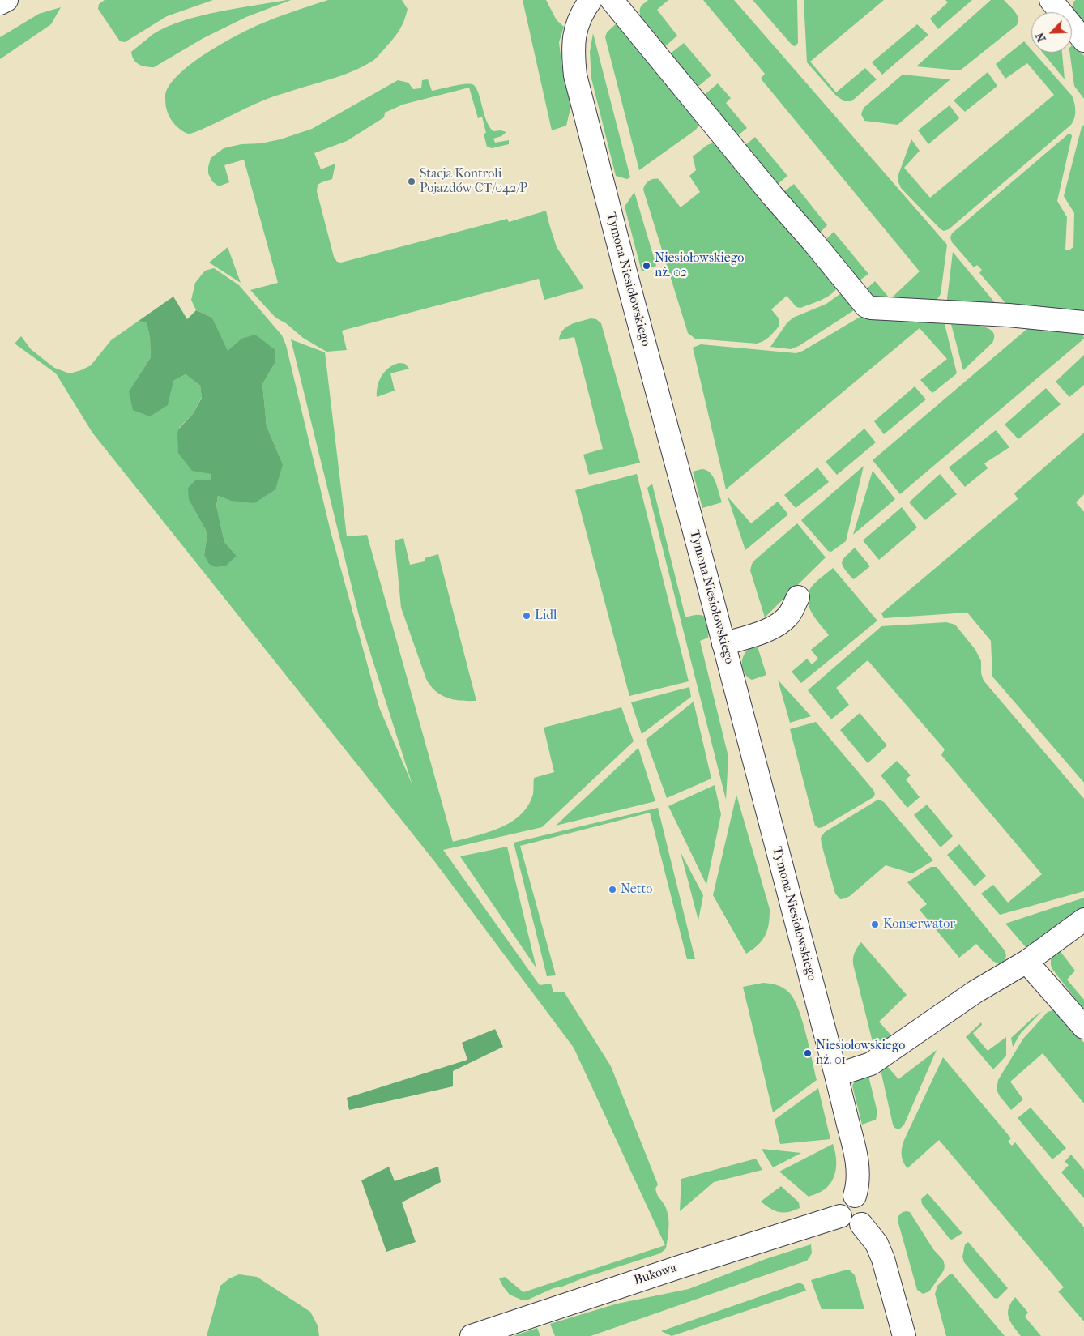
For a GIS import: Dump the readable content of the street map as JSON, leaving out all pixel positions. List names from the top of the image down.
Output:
{
  "streets": {
    "street": ["Tymona Niesiołowskiego", "Bukowa"]
  },
  "crossings": [
    ["Tymona Niesiołowskiego", "Bukowa"]
  ],
  "places": [
    "Stacja Kontroli Pojazdów CT/042/P",
    "Niesiołowskiego nż. 02",
    "Lidl",
    "Netto",
    "Konserwator",
    "Niesiołowskiego nż. 01"
  ],
  "north": "bottom left"
}
